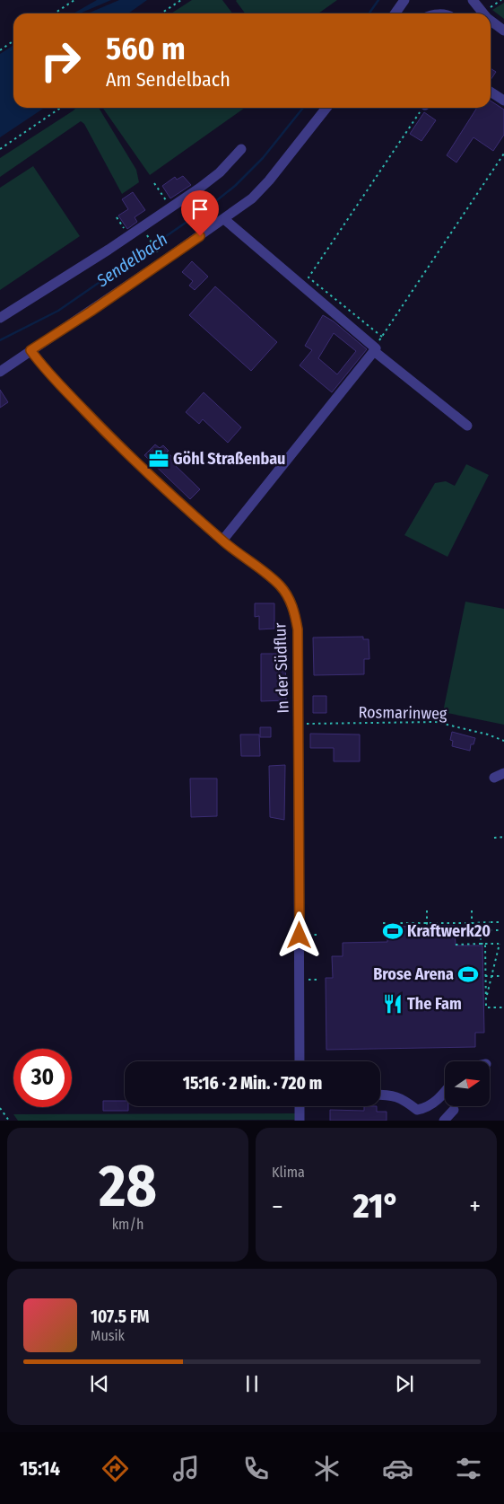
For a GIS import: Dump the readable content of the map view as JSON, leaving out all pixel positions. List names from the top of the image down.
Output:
{
  "streets": {
    "street": ["In der Südflur"],
    "path": ["Rosmarinweg"]
  },
  "crossings": [
    ["In der Südflur", "Rosmarinweg"]
  ],
  "water": ["Sendelbach"],
  "places": {
    "office": ["Göhl Straßenbau"],
    "sports": ["Kraftwerk20", "Brose Arena"],
    "restaurant": ["The Fam"]
  },
  "north": "right",
  "page": {
    "turn": ["560 m", "Am Sendelbach"],
    "limit": "30",
    "trip": "15:16 · 2 Min. · 720 m",
    "tile": [
      ["28", "km/h"],
      "Klima"
    ],
    "heat": ["−", "21°", "+"],
    "song": ["107.5 FM", "Musik"],
    "tabs": "15:14"
  }
}
